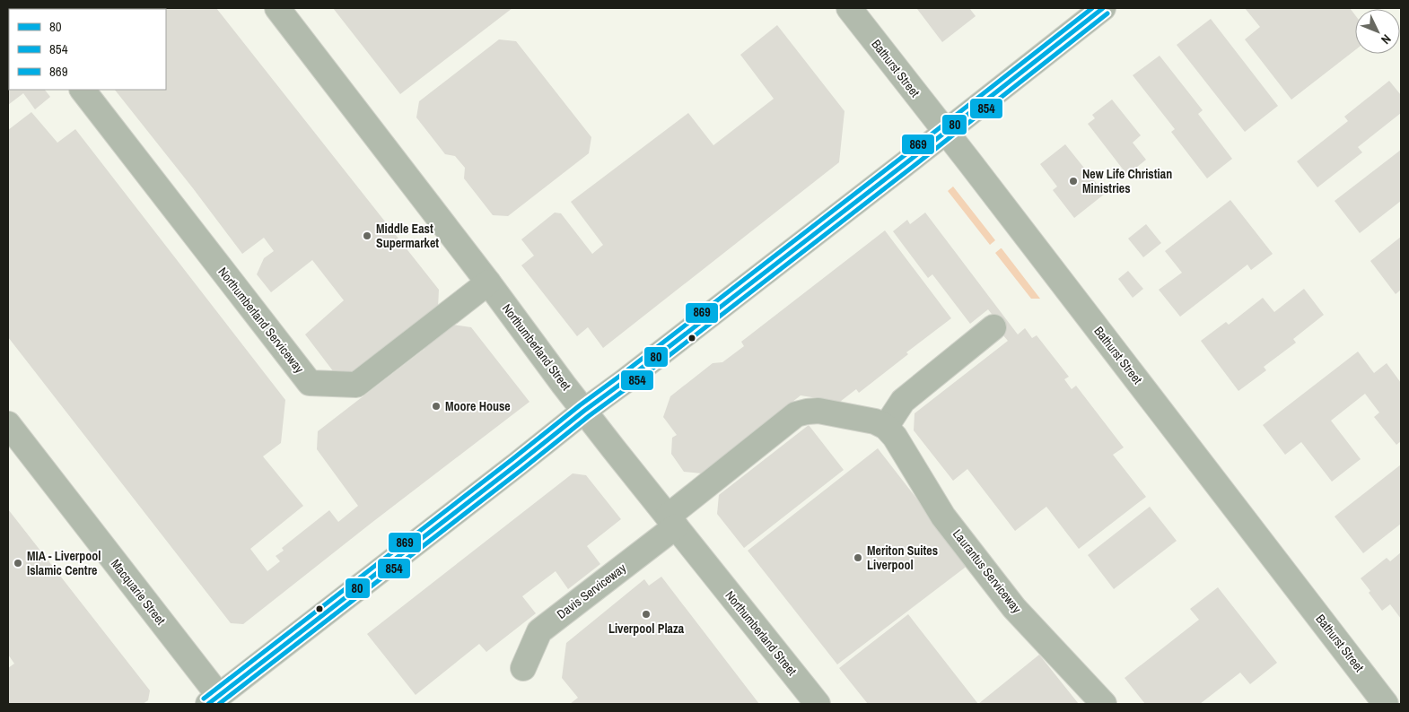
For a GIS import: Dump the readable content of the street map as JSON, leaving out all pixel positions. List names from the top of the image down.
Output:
{
  "streets": {
    "street": [
      "Bathurst Street",
      "Northumberland Serviceway",
      "Northumberland Street",
      "Laurantus Serviceway",
      "Davis Serviceway",
      "Macquarie Street"
    ]
  },
  "crossings": [
    ["Northumberland Serviceway", "Northumberland Street"],
    ["Northumberland Street", "Davis Serviceway"]
  ],
  "places": [
    "New Life Christian Ministries",
    "Middle East Supermarket",
    "Moore House",
    "Meriton Suites Liverpool",
    "MIA - Liverpool Islamic Centre",
    "Liverpool Plaza"
  ],
  "lines": ["transit line 80", "transit line 869", "transit line 854"],
  "legend": ["80", "854", "869"],
  "north": "bottom right"
}
